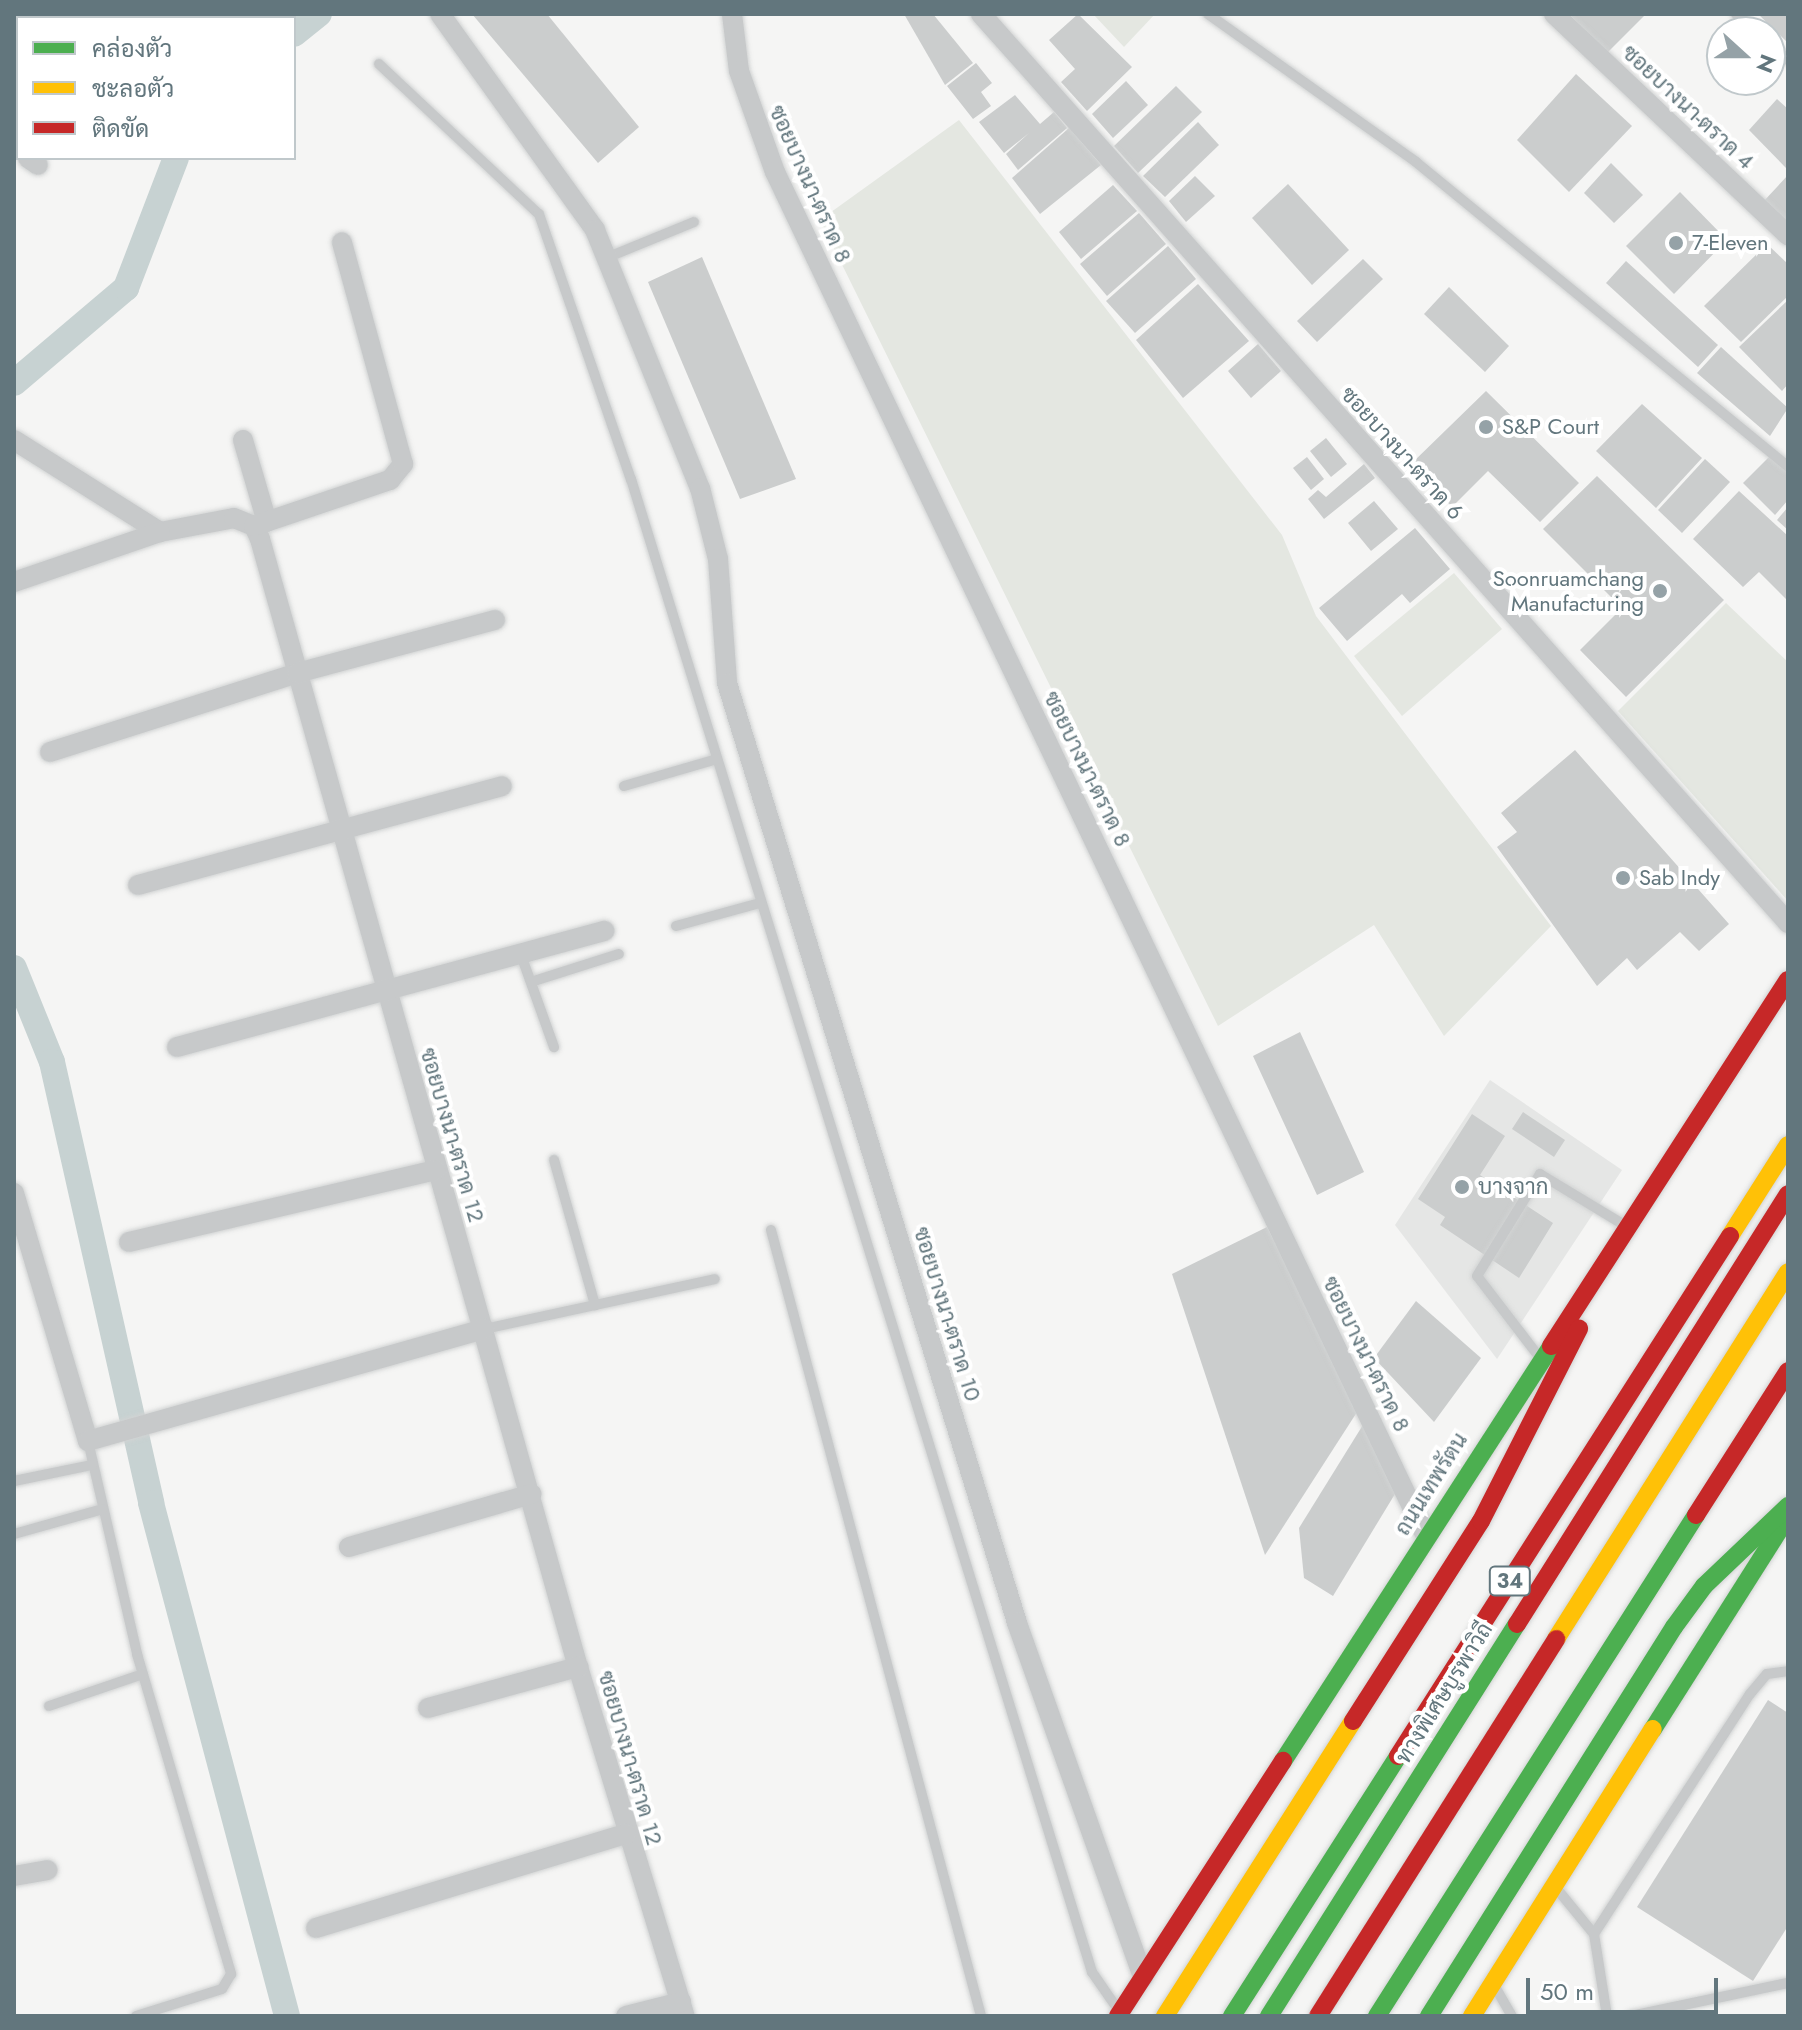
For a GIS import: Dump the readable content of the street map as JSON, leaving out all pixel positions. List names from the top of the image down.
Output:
{
  "streets": {
    "main road": ["ถนนเทพรัตน", "34", "ทางพิเศษบูรพาวิถี"],
    "street": [
      "ซอยบางนา-ตราด 4",
      "ซอยบางนา-ตราด 8",
      "ซอยบางนา-ตราด 6",
      "ซอยบางนา-ตราด 12",
      "ซอยบางนา-ตราด 10"
    ]
  },
  "crossings": [
    ["ซอยบางนา-ตราด 8", "ถนนเทพรัตน"],
    ["ซอยบางนา-ตราด 10", "ถนนเทพรัตน"]
  ],
  "places": [
    "7-Eleven",
    "S&P Court",
    "Soonruamchang Manufacturing",
    "Sab Indy",
    "บางจาก"
  ],
  "legend": ["คล่องตัว", "ชะลอตัว", "ติดขัด"],
  "scale_bar": "50 m",
  "north": "right"
}
